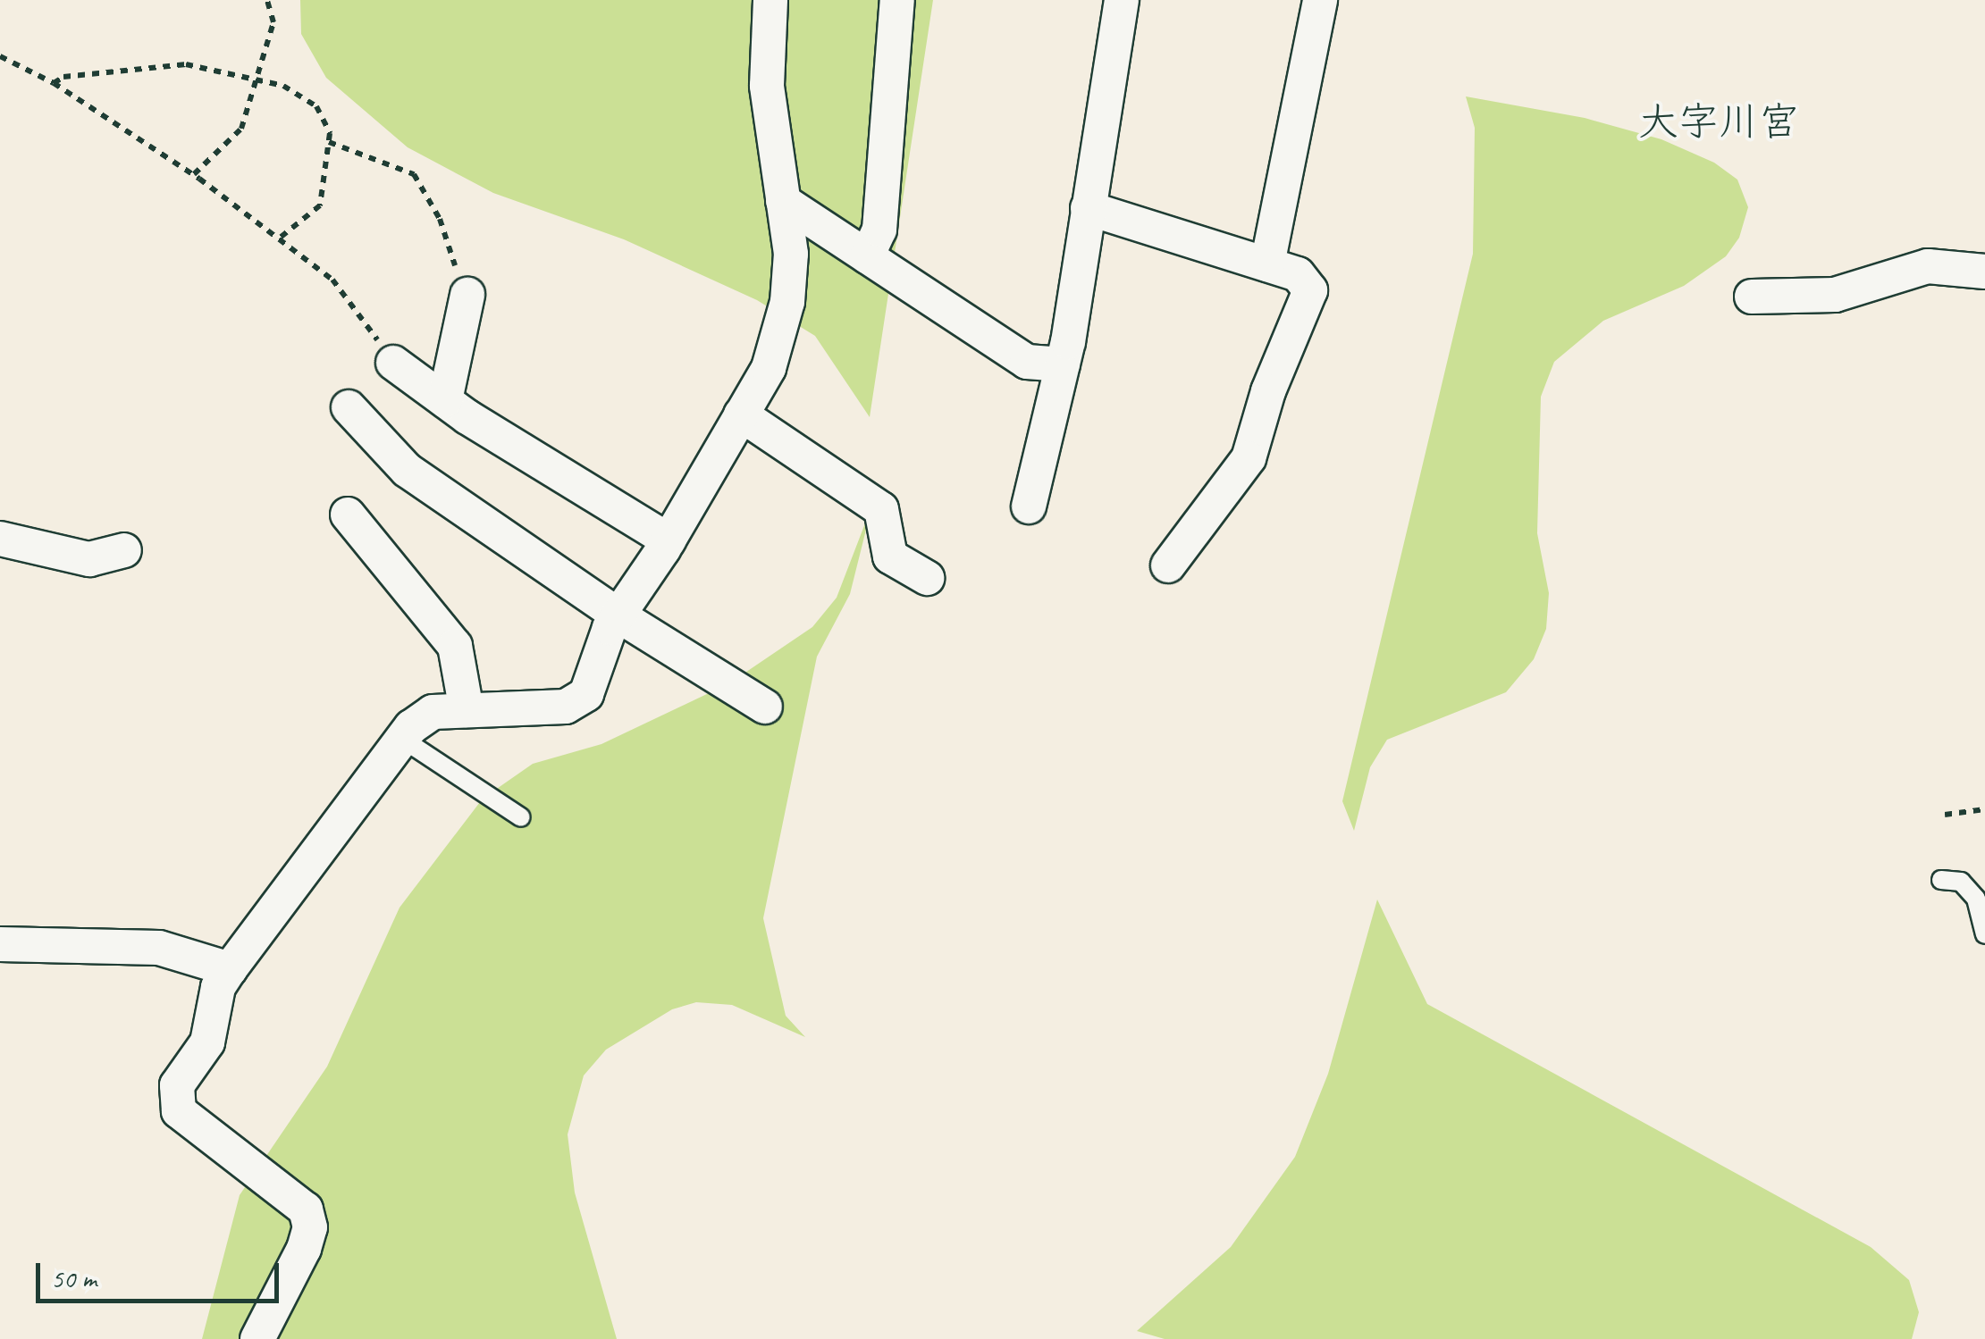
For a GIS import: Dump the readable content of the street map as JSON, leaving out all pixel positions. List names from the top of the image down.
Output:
{
  "districts": ["大字川宮"],
  "scale_bar": "50 m"
}
